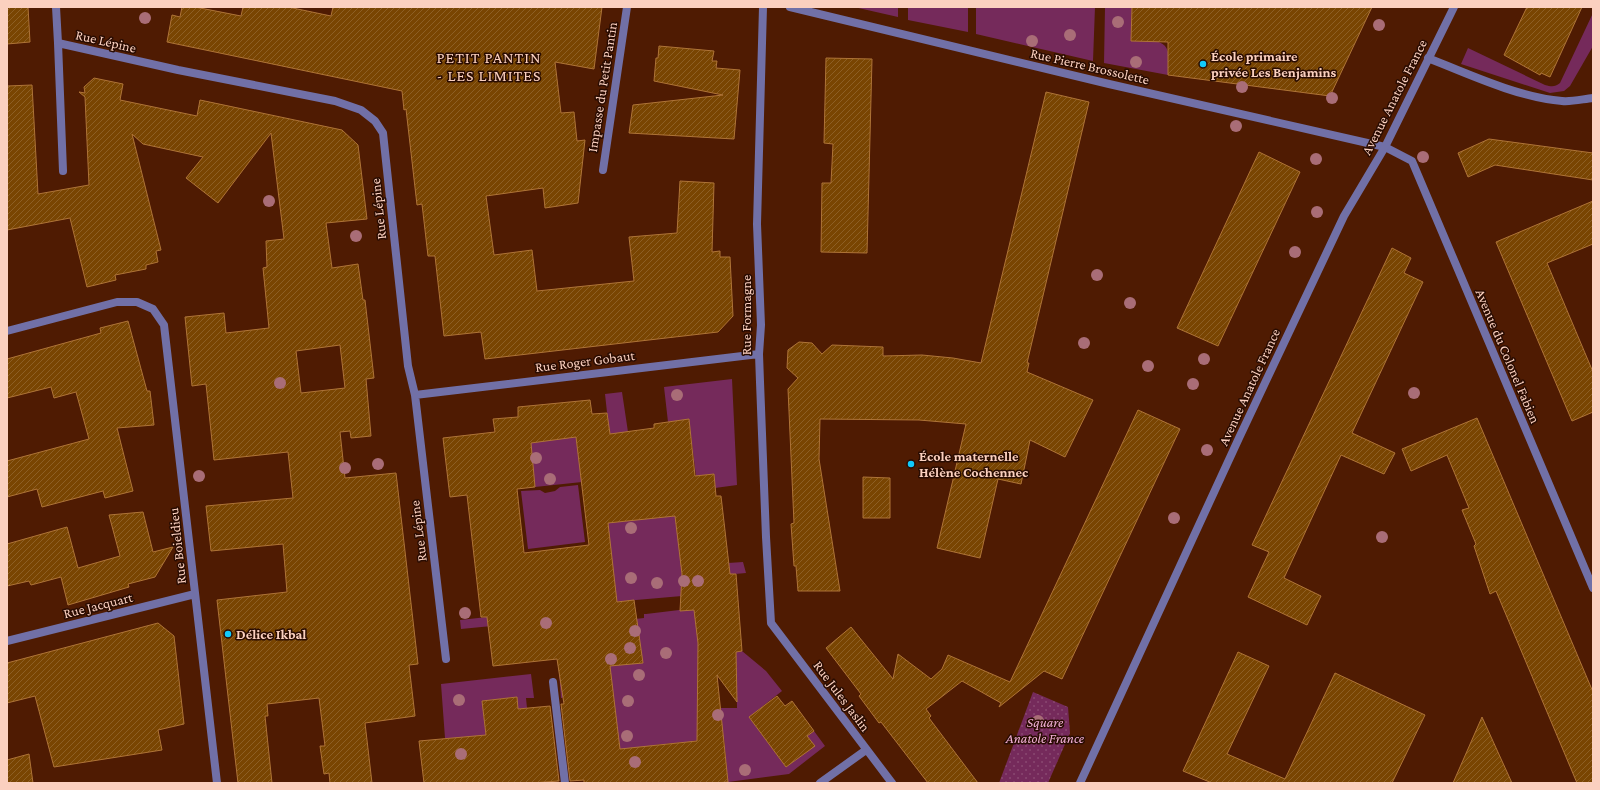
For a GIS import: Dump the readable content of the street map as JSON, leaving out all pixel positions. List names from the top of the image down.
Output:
{
  "streets": {
    "street": [
      "Rue Lépine",
      "Rue Pierre Brossolette",
      "Impasse du Petit Pantin",
      "Avenue Anatole France",
      "Rue Formagne",
      "Avenue du Colonel Fabien",
      "Rue Roger Gobaut",
      "Rue Boieldieu",
      "Rue Jacquart",
      "Rue Jules Jaslin"
    ]
  },
  "crossings": [
    ["Rue Lépine", "Rue Roger Gobaut"],
    ["Rue Pierre Brossolette", "Avenue Anatole France"],
    ["Rue Pierre Brossolette", "Avenue du Colonel Fabien"],
    ["Avenue Anatole France", "Avenue du Colonel Fabien"],
    ["Rue Formagne", "Rue Roger Gobaut"],
    ["Rue Formagne", "Rue Jules Jaslin"],
    ["Rue Boieldieu", "Rue Jacquart"]
  ],
  "districts": ["PETIT PANTIN - LES LIMITES"],
  "parks": ["Square Anatole France"],
  "places": ["École primaire privée Les Benjamins", "École maternelle Hélène Cochennec", "Délice Ikbal"]
}
